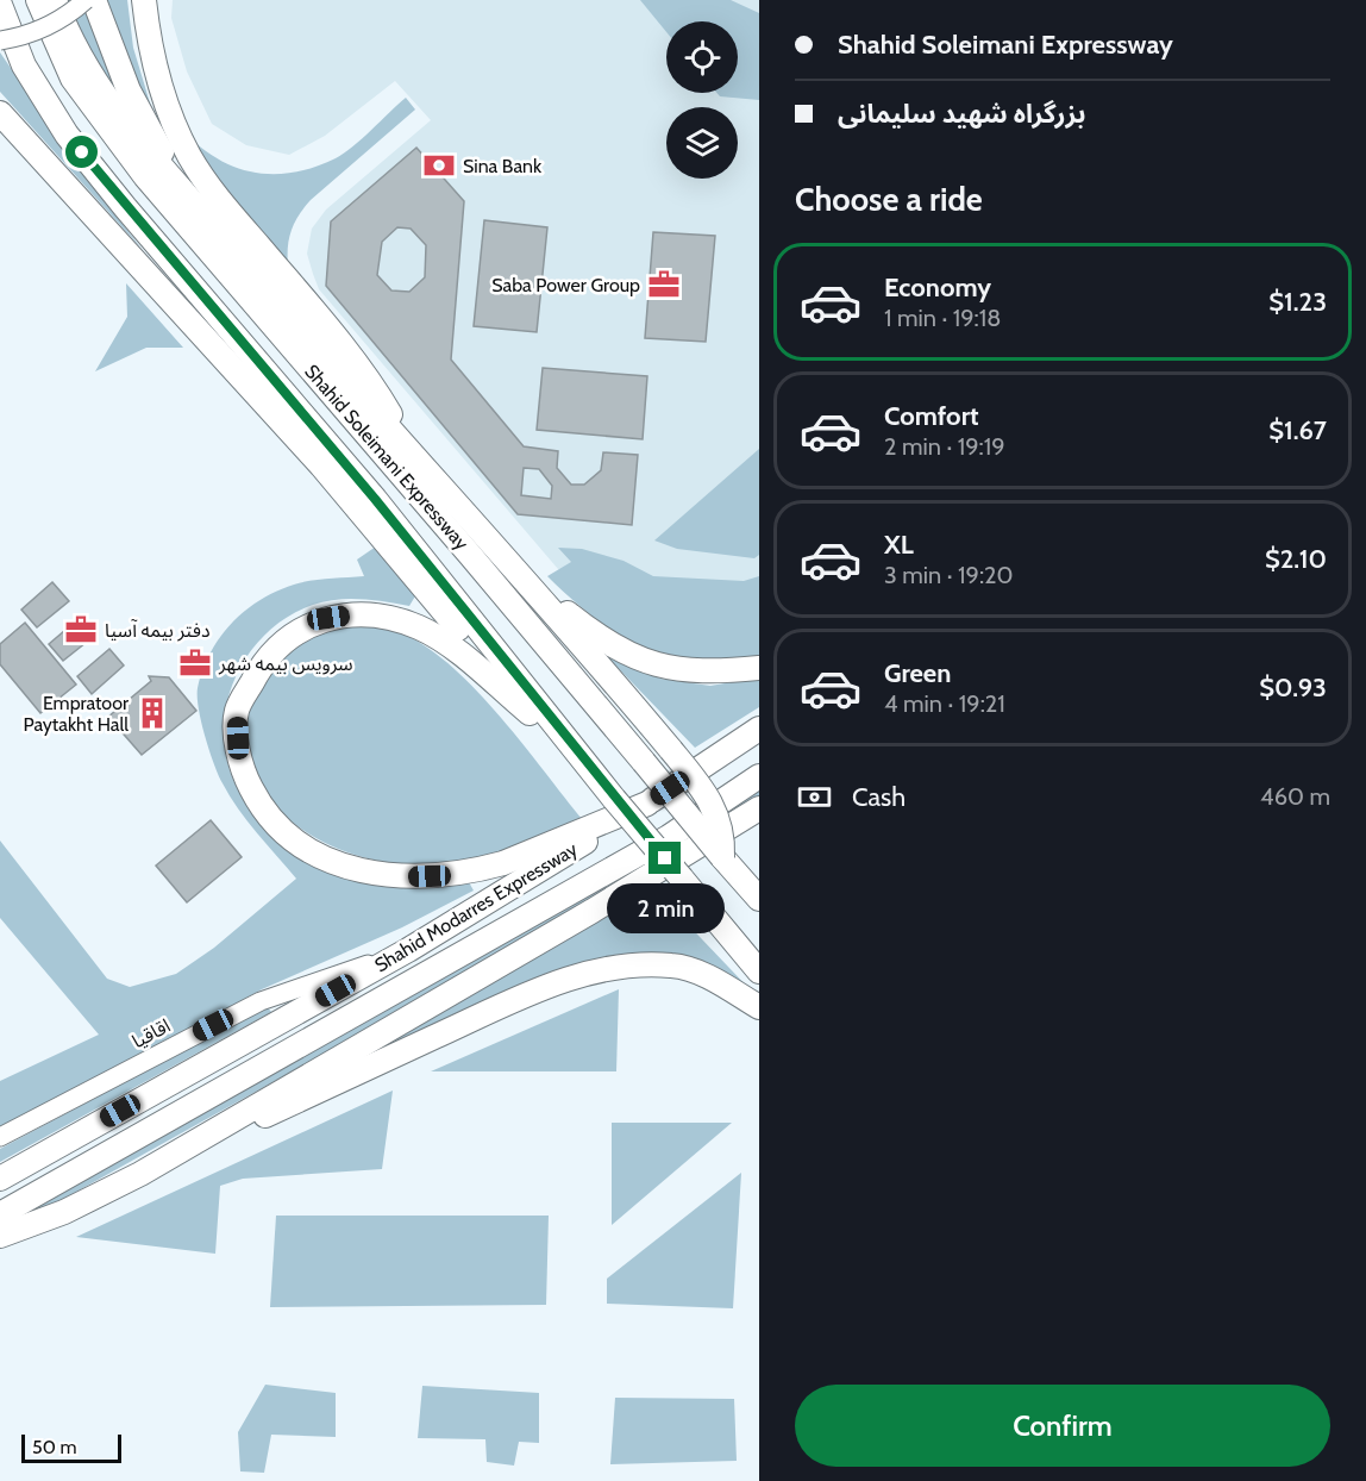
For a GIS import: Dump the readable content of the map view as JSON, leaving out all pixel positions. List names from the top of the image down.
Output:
{
  "streets": {
    "highway": ["Shahid Soleimani Expressway", "Shahid Modarres Expressway"],
    "main road": ["اقاقیا"]
  },
  "crossings": [
    ["Shahid Modarres Expressway", "اقاقیا"]
  ],
  "places": {
    "bank": ["Sina Bank"],
    "office": ["Saba Power Group", "دفتر بیمه آسیا", "سرویس بیمه شهر"],
    "building": ["Empratoor Paytakht Hall"]
  },
  "scale_bar": "50 m",
  "page": {
    "banner": ["Shahid Soleimani Expressway", "بزرگراه شهید سلیمانی"],
    "heading": "Choose a ride",
    "list": [
      {
        "name": "Economy",
        "note": "1 min · 19:18",
        "value": "$1.23"
      },
      {
        "name": "Comfort",
        "note": "2 min · 19:19",
        "value": "$1.67"
      },
      {
        "name": "XL",
        "note": "3 min · 19:20",
        "value": "$2.10"
      },
      {
        "name": "Green",
        "note": "4 min · 19:21",
        "value": "$0.93"
      }
    ],
    "pay": ["Cash", "460 m"],
    "bubble": "2 min",
    "buttons": "Confirm",
    "scale": "50 m"
  }
}
